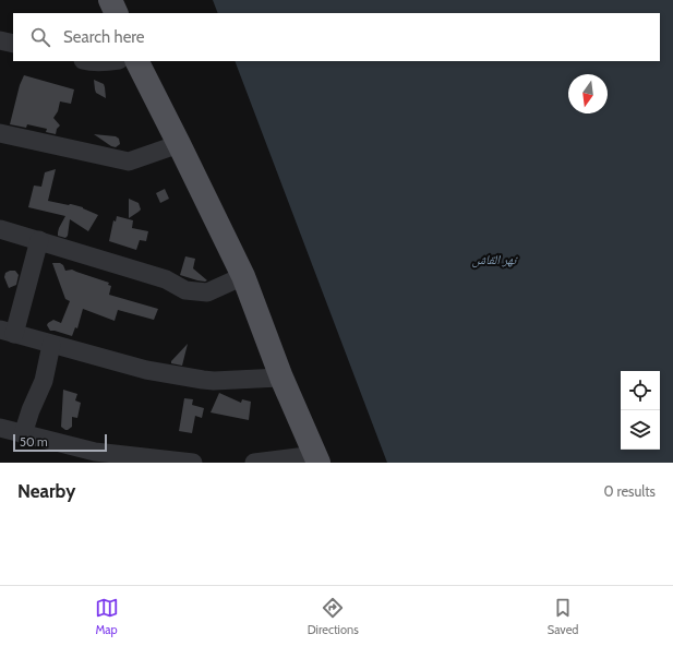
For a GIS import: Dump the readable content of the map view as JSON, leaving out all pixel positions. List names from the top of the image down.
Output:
{
  "water": ["نهر القاش"],
  "scale_bar": "50 m",
  "north": "bottom",
  "page": {
    "search": "Search here",
    "scale": "50 m",
    "heading": ["Nearby", "0 results"],
    "nav": ["Map", "Directions", "Saved"]
  }
}
